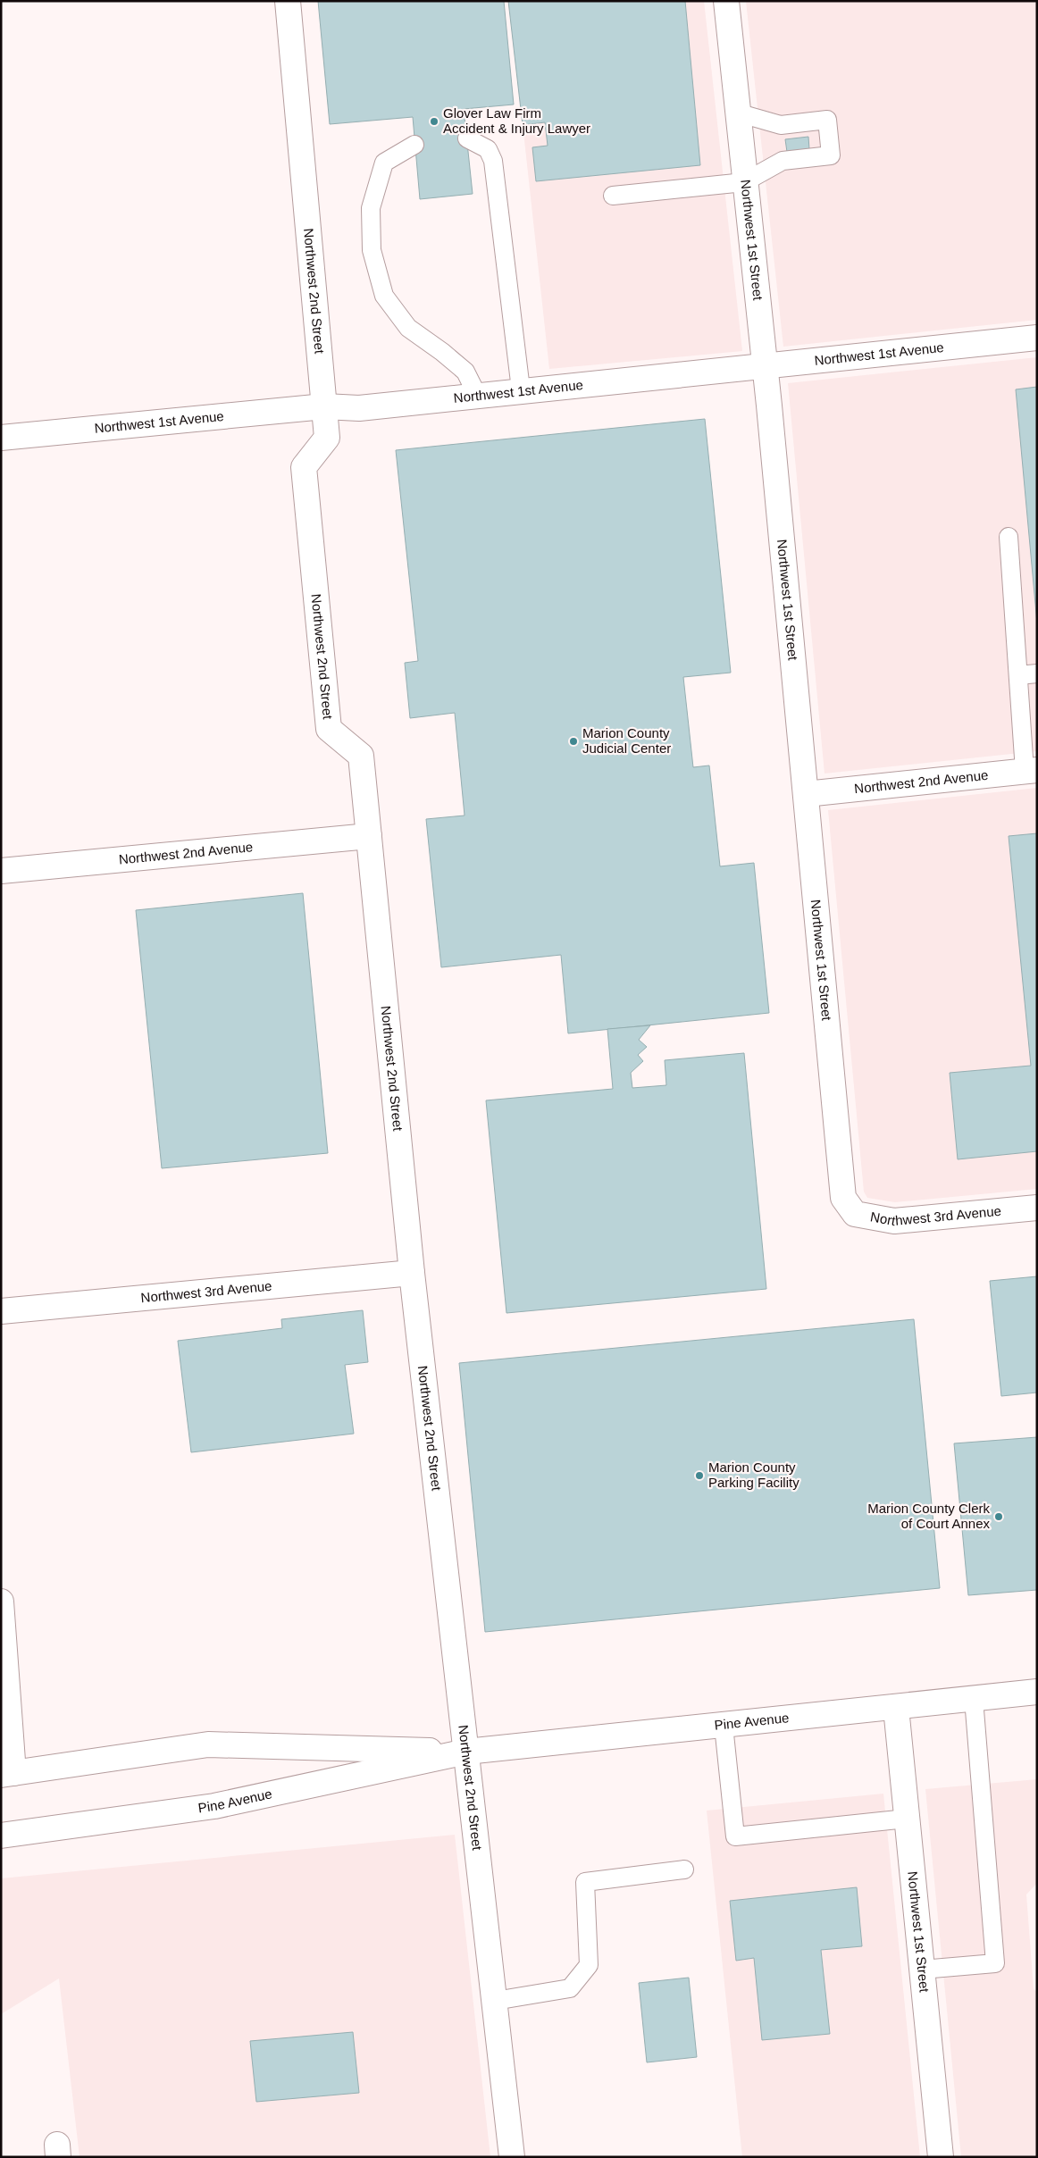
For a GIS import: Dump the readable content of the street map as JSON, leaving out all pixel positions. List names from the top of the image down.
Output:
{
  "streets": {
    "main road": [
      "Northwest 1st Street",
      "Northwest 2nd Street",
      "Northwest 1st Avenue",
      "Northwest 2nd Avenue",
      "Northwest 3rd Avenue",
      "Pine Avenue"
    ]
  },
  "crossings": [
    ["Northwest 1st Street", "Northwest 1st Avenue"],
    ["Northwest 1st Street", "Northwest 2nd Avenue"],
    ["Northwest 1st Street", "Northwest 3rd Avenue"],
    ["Northwest 1st Street", "Pine Avenue"],
    ["Northwest 2nd Street", "Northwest 1st Avenue"],
    ["Northwest 2nd Street", "Northwest 2nd Avenue"],
    ["Northwest 2nd Street", "Northwest 3rd Avenue"],
    ["Northwest 2nd Street", "Pine Avenue"]
  ],
  "places": [
    "Glover Law Firm Accident & Injury Lawyer",
    "Marion County Judicial Center",
    "Marion County Parking Facility",
    "Marion County Clerk of Court Annex"
  ]
}
